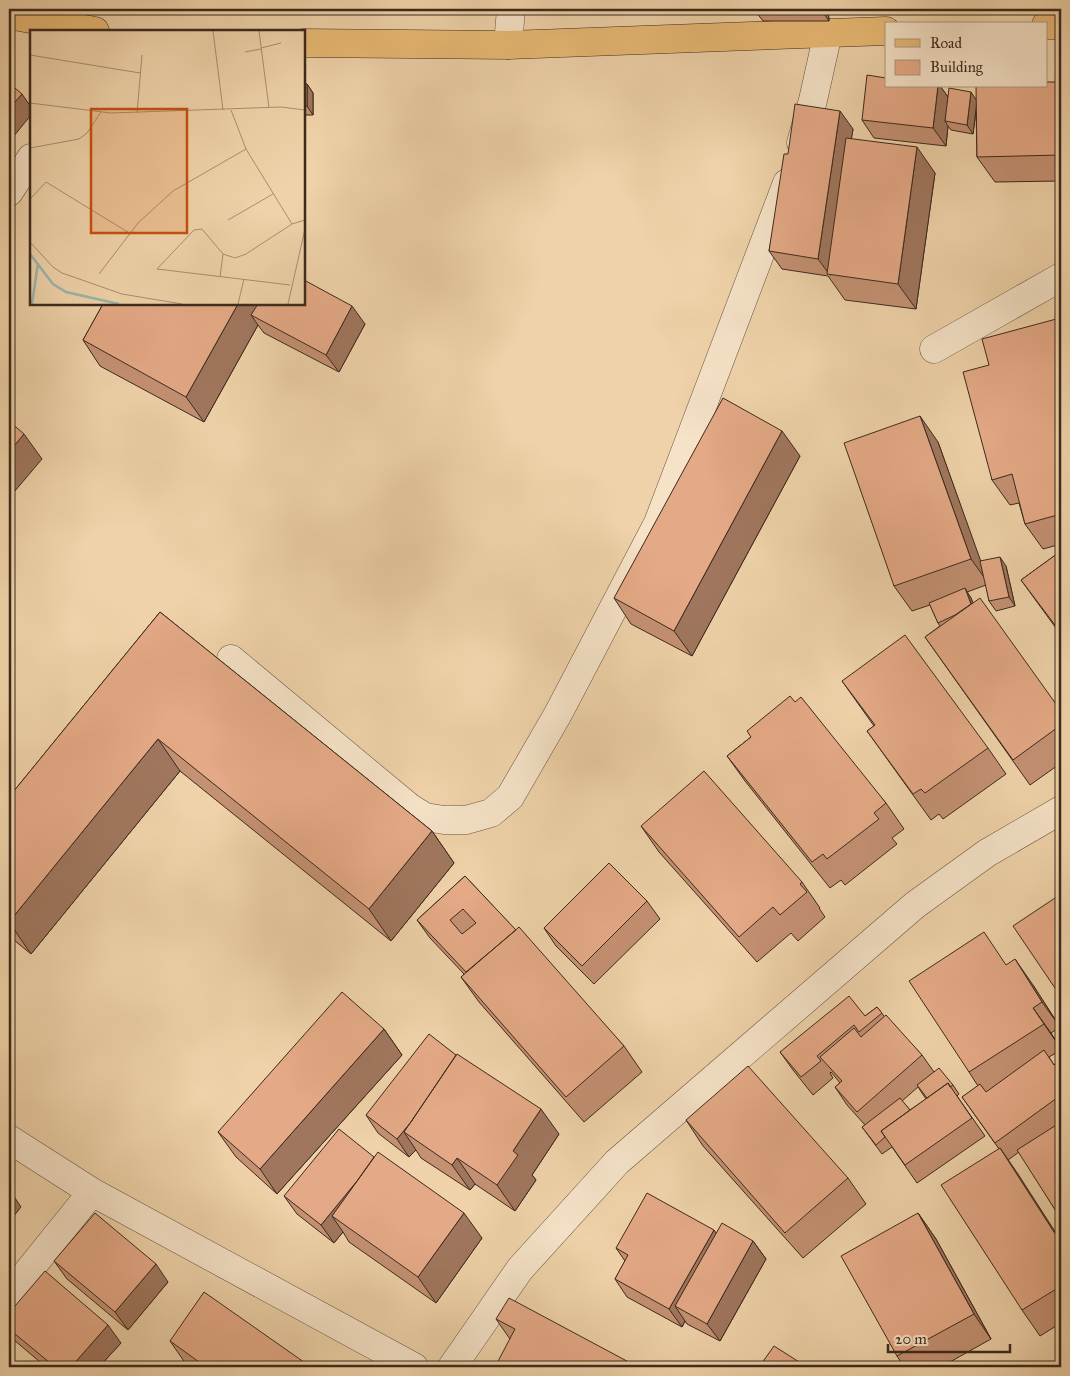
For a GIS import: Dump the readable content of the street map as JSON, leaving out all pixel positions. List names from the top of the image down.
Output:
{
  "legend": ["Road", "Building"],
  "scale_bar": "20 m"
}
